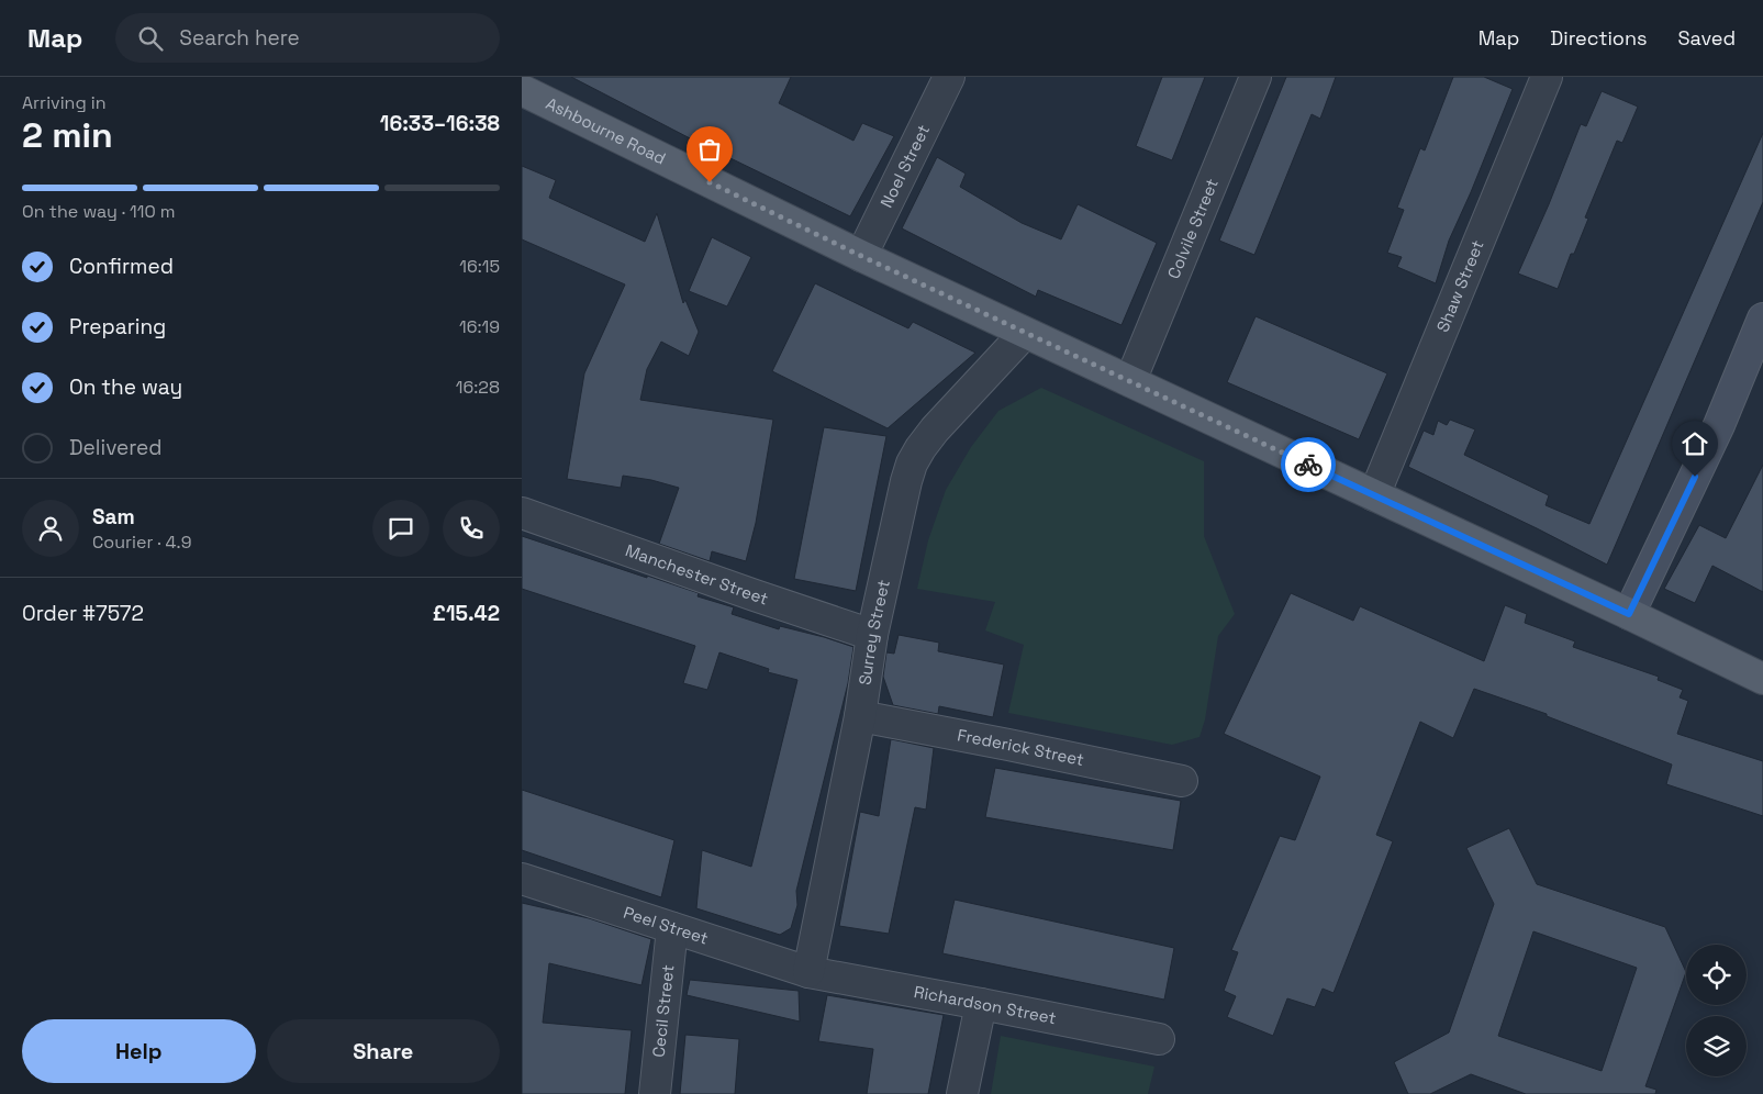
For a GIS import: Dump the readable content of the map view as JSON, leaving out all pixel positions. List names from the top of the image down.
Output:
{
  "streets": {
    "main road": ["Ashbourne Road"],
    "street": [
      "Noel Street",
      "Colvile Street",
      "Shaw Street",
      "Manchester Street",
      "Surrey Street",
      "Frederick Street",
      "Peel Street",
      "Richardson Street",
      "Cecil Street"
    ]
  },
  "crossings": [
    ["Ashbourne Road", "Noel Street"],
    ["Ashbourne Road", "Colvile Street"],
    ["Ashbourne Road", "Shaw Street"],
    ["Ashbourne Road", "Surrey Street"],
    ["Manchester Street", "Surrey Street"],
    ["Surrey Street", "Frederick Street"],
    ["Surrey Street", "Peel Street"],
    ["Surrey Street", "Richardson Street"],
    ["Peel Street", "Richardson Street"],
    ["Peel Street", "Cecil Street"]
  ],
  "page": {
    "header": "Map",
    "search": "Search here",
    "nav": ["Map", "Directions", "Saved"],
    "heading": ["2 min", "Arriving in", "16:33–16:38"],
    "panel": [
      "Sam",
      "Courier · 4.9",
      "Order #7572",
      "£15.42"
    ],
    "bar": "On the way · 110 m",
    "list": [
      ["Confirmed", "16:15"],
      ["Preparing", "16:19"],
      ["On the way", "16:28"],
      "Delivered"
    ],
    "buttons": ["Help", "Share"]
  }
}
